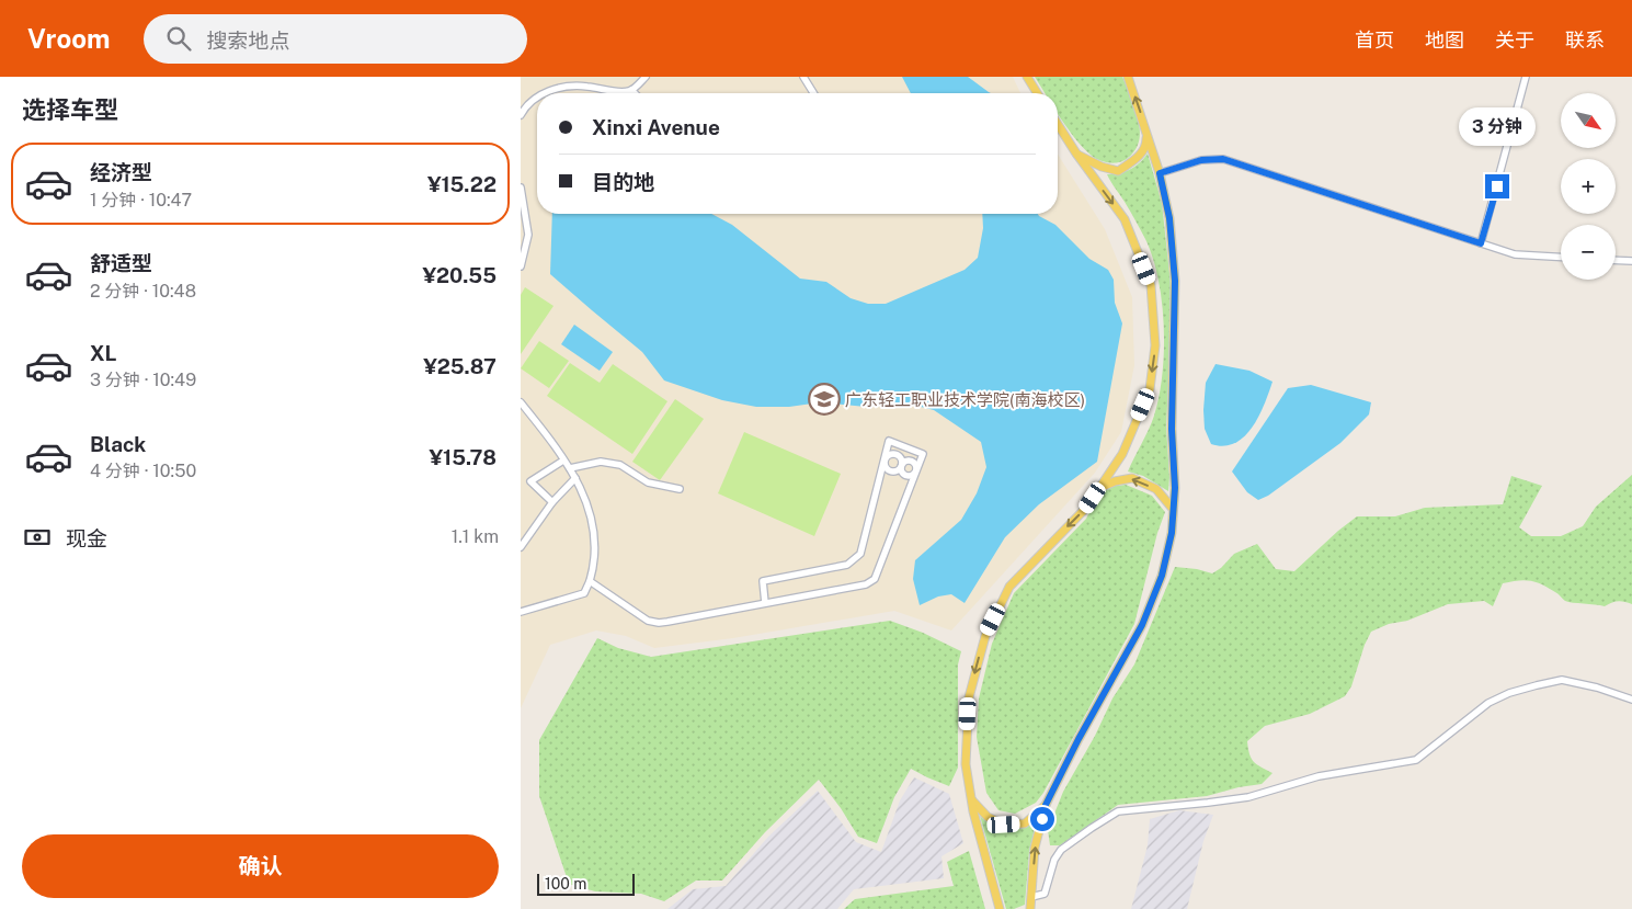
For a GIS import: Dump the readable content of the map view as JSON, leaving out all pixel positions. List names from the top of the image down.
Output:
{
  "places": {
    "school or university": ["广东轻工职业技术学院(南海校区)"]
  },
  "scale_bar": "100 m",
  "north": "bottom right",
  "page": {
    "header": "Vroom",
    "search": "搜索地点",
    "nav": [
      "首页",
      "地图",
      "关于",
      "联系"
    ],
    "heading": "选择车型",
    "map_buttons": ["+", "−"],
    "banner": ["Xinxi Avenue", "目的地"],
    "bubble": "3 分钟",
    "list": [
      {
        "name": "经济型",
        "note": "1 分钟 · 10:47",
        "value": "¥15.22"
      },
      {
        "name": "舒适型",
        "note": "2 分钟 · 10:48",
        "value": "¥20.55"
      },
      {
        "name": "XL",
        "note": "3 分钟 · 10:49",
        "value": "¥25.87"
      },
      {
        "name": "Black",
        "note": "4 分钟 · 10:50",
        "value": "¥15.78"
      }
    ],
    "pay": ["现金", "1.1 km"],
    "buttons": "确认",
    "scale": "100 m"
  }
}
